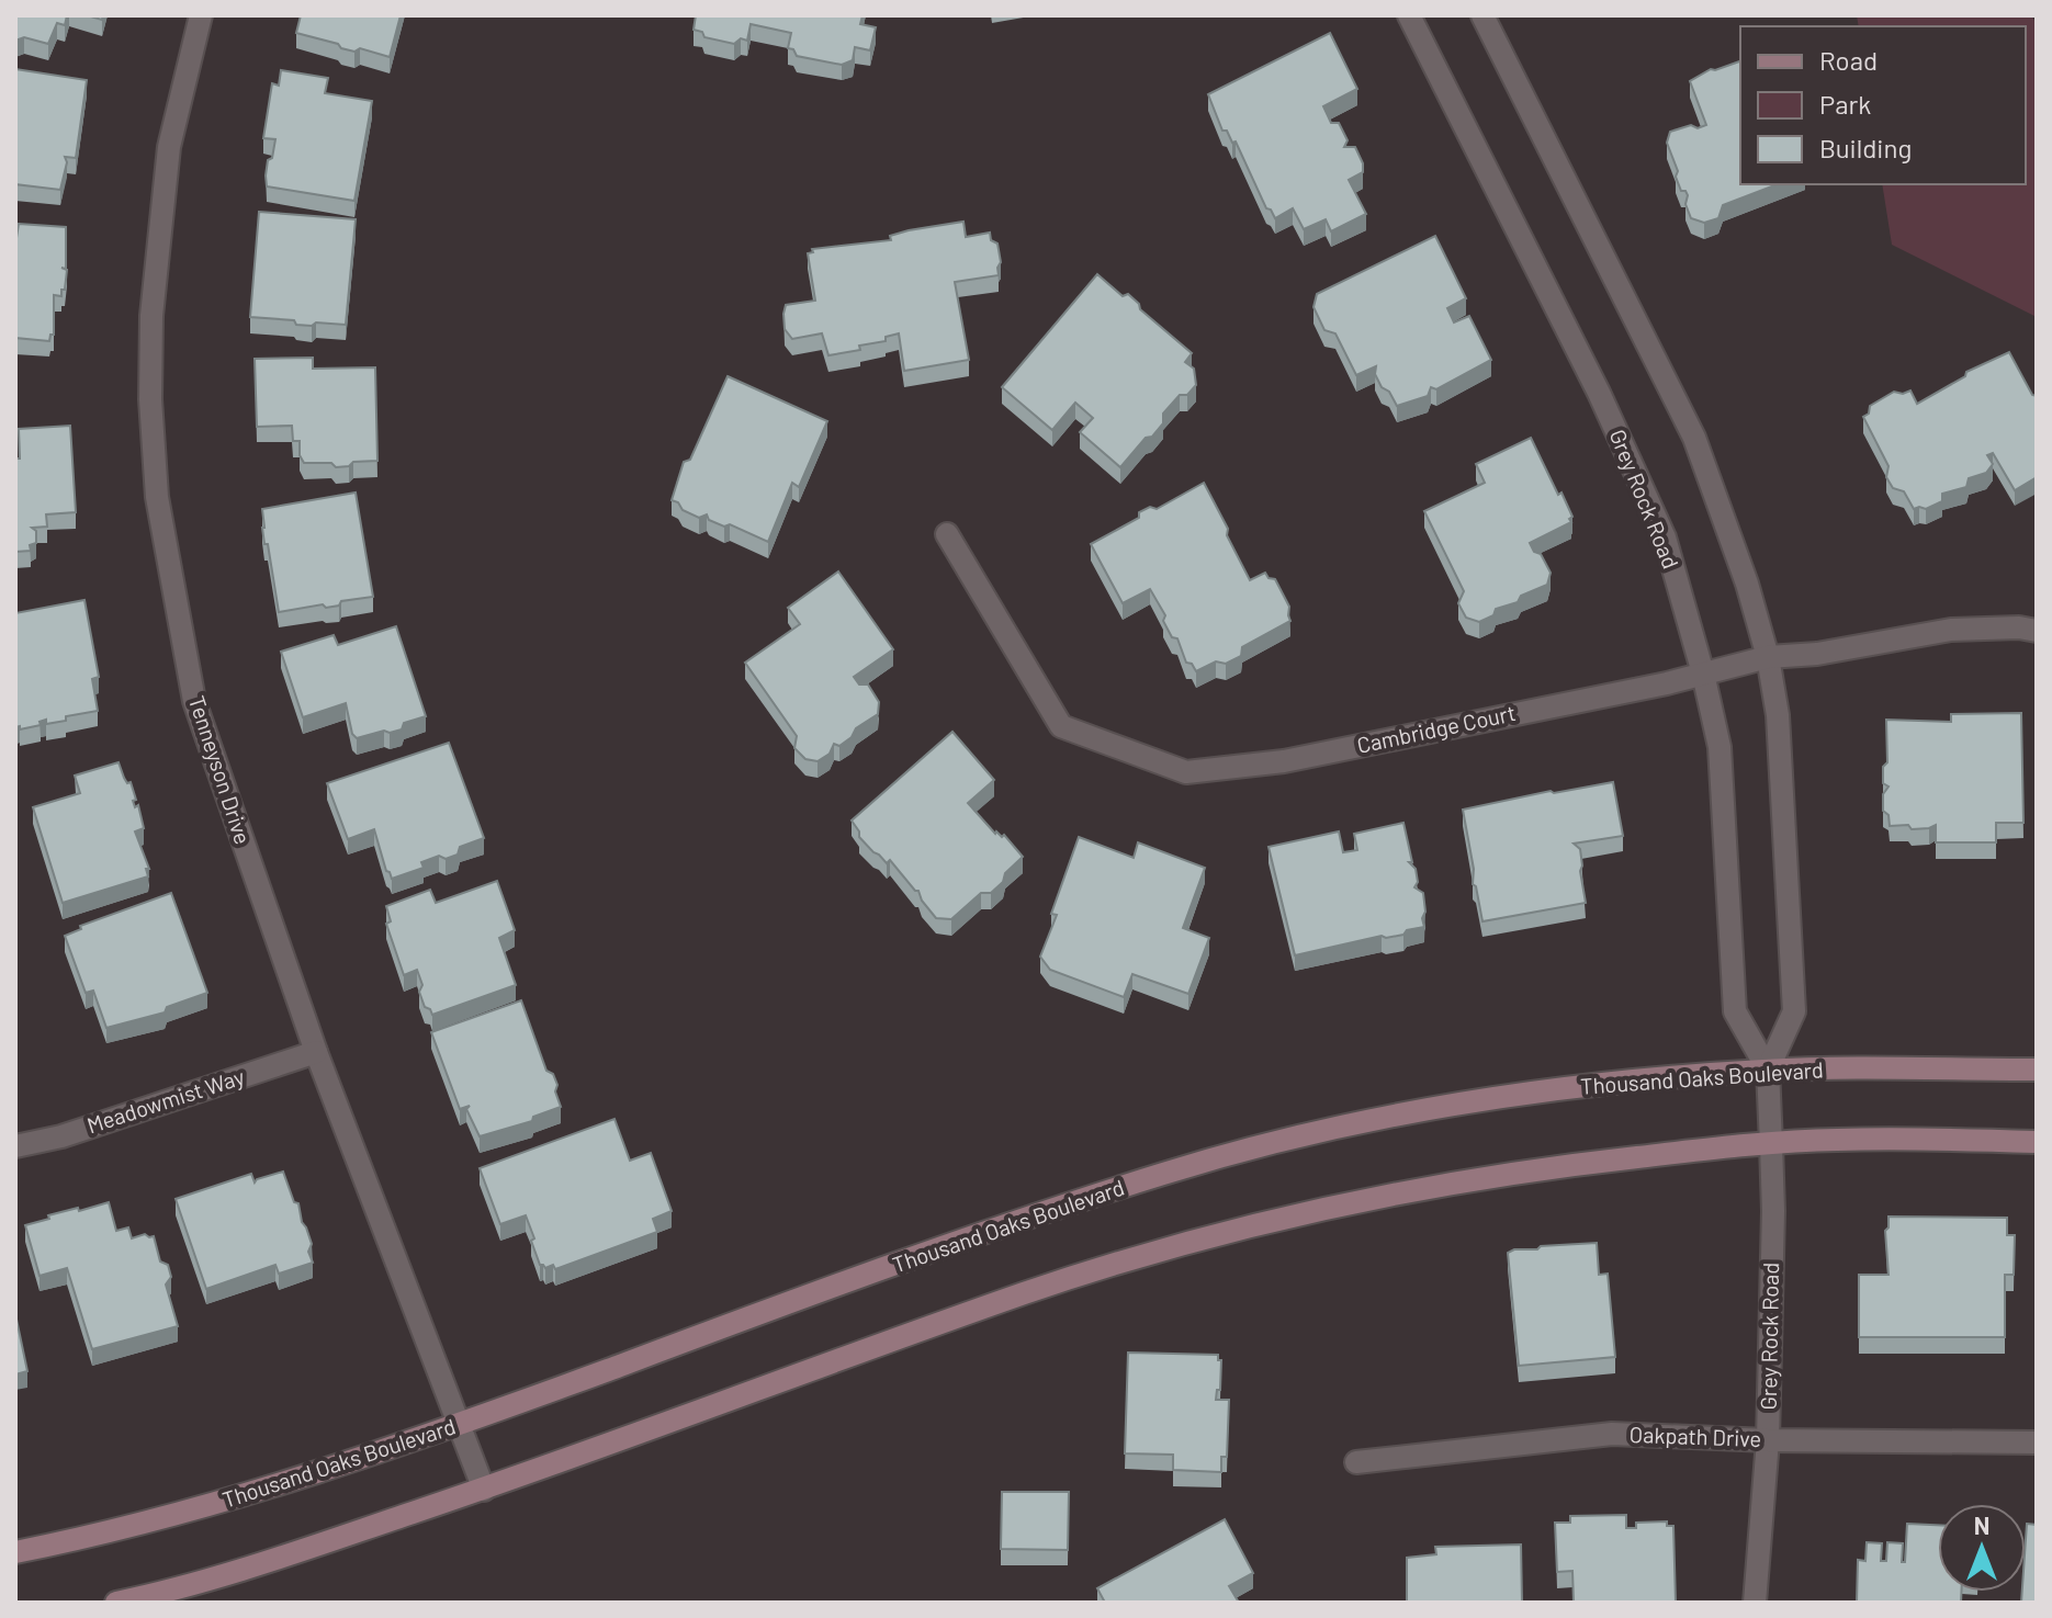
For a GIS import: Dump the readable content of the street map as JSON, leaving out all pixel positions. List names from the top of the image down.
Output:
{
  "streets": {
    "main road": ["Thousand Oaks Boulevard"],
    "street": [
      "Grey Rock Road",
      "Cambridge Court",
      "Tenneyson Drive",
      "Meadowmist Way",
      "Oakpath Drive"
    ]
  },
  "crossings": [
    ["Grey Rock Road", "Cambridge Court"],
    ["Grey Rock Road", "Thousand Oaks Boulevard"],
    ["Grey Rock Road", "Oakpath Drive"],
    ["Tenneyson Drive", "Thousand Oaks Boulevard"],
    ["Tenneyson Drive", "Meadowmist Way"]
  ],
  "legend": ["Road", "Park", "Building"],
  "north": "top"
}
